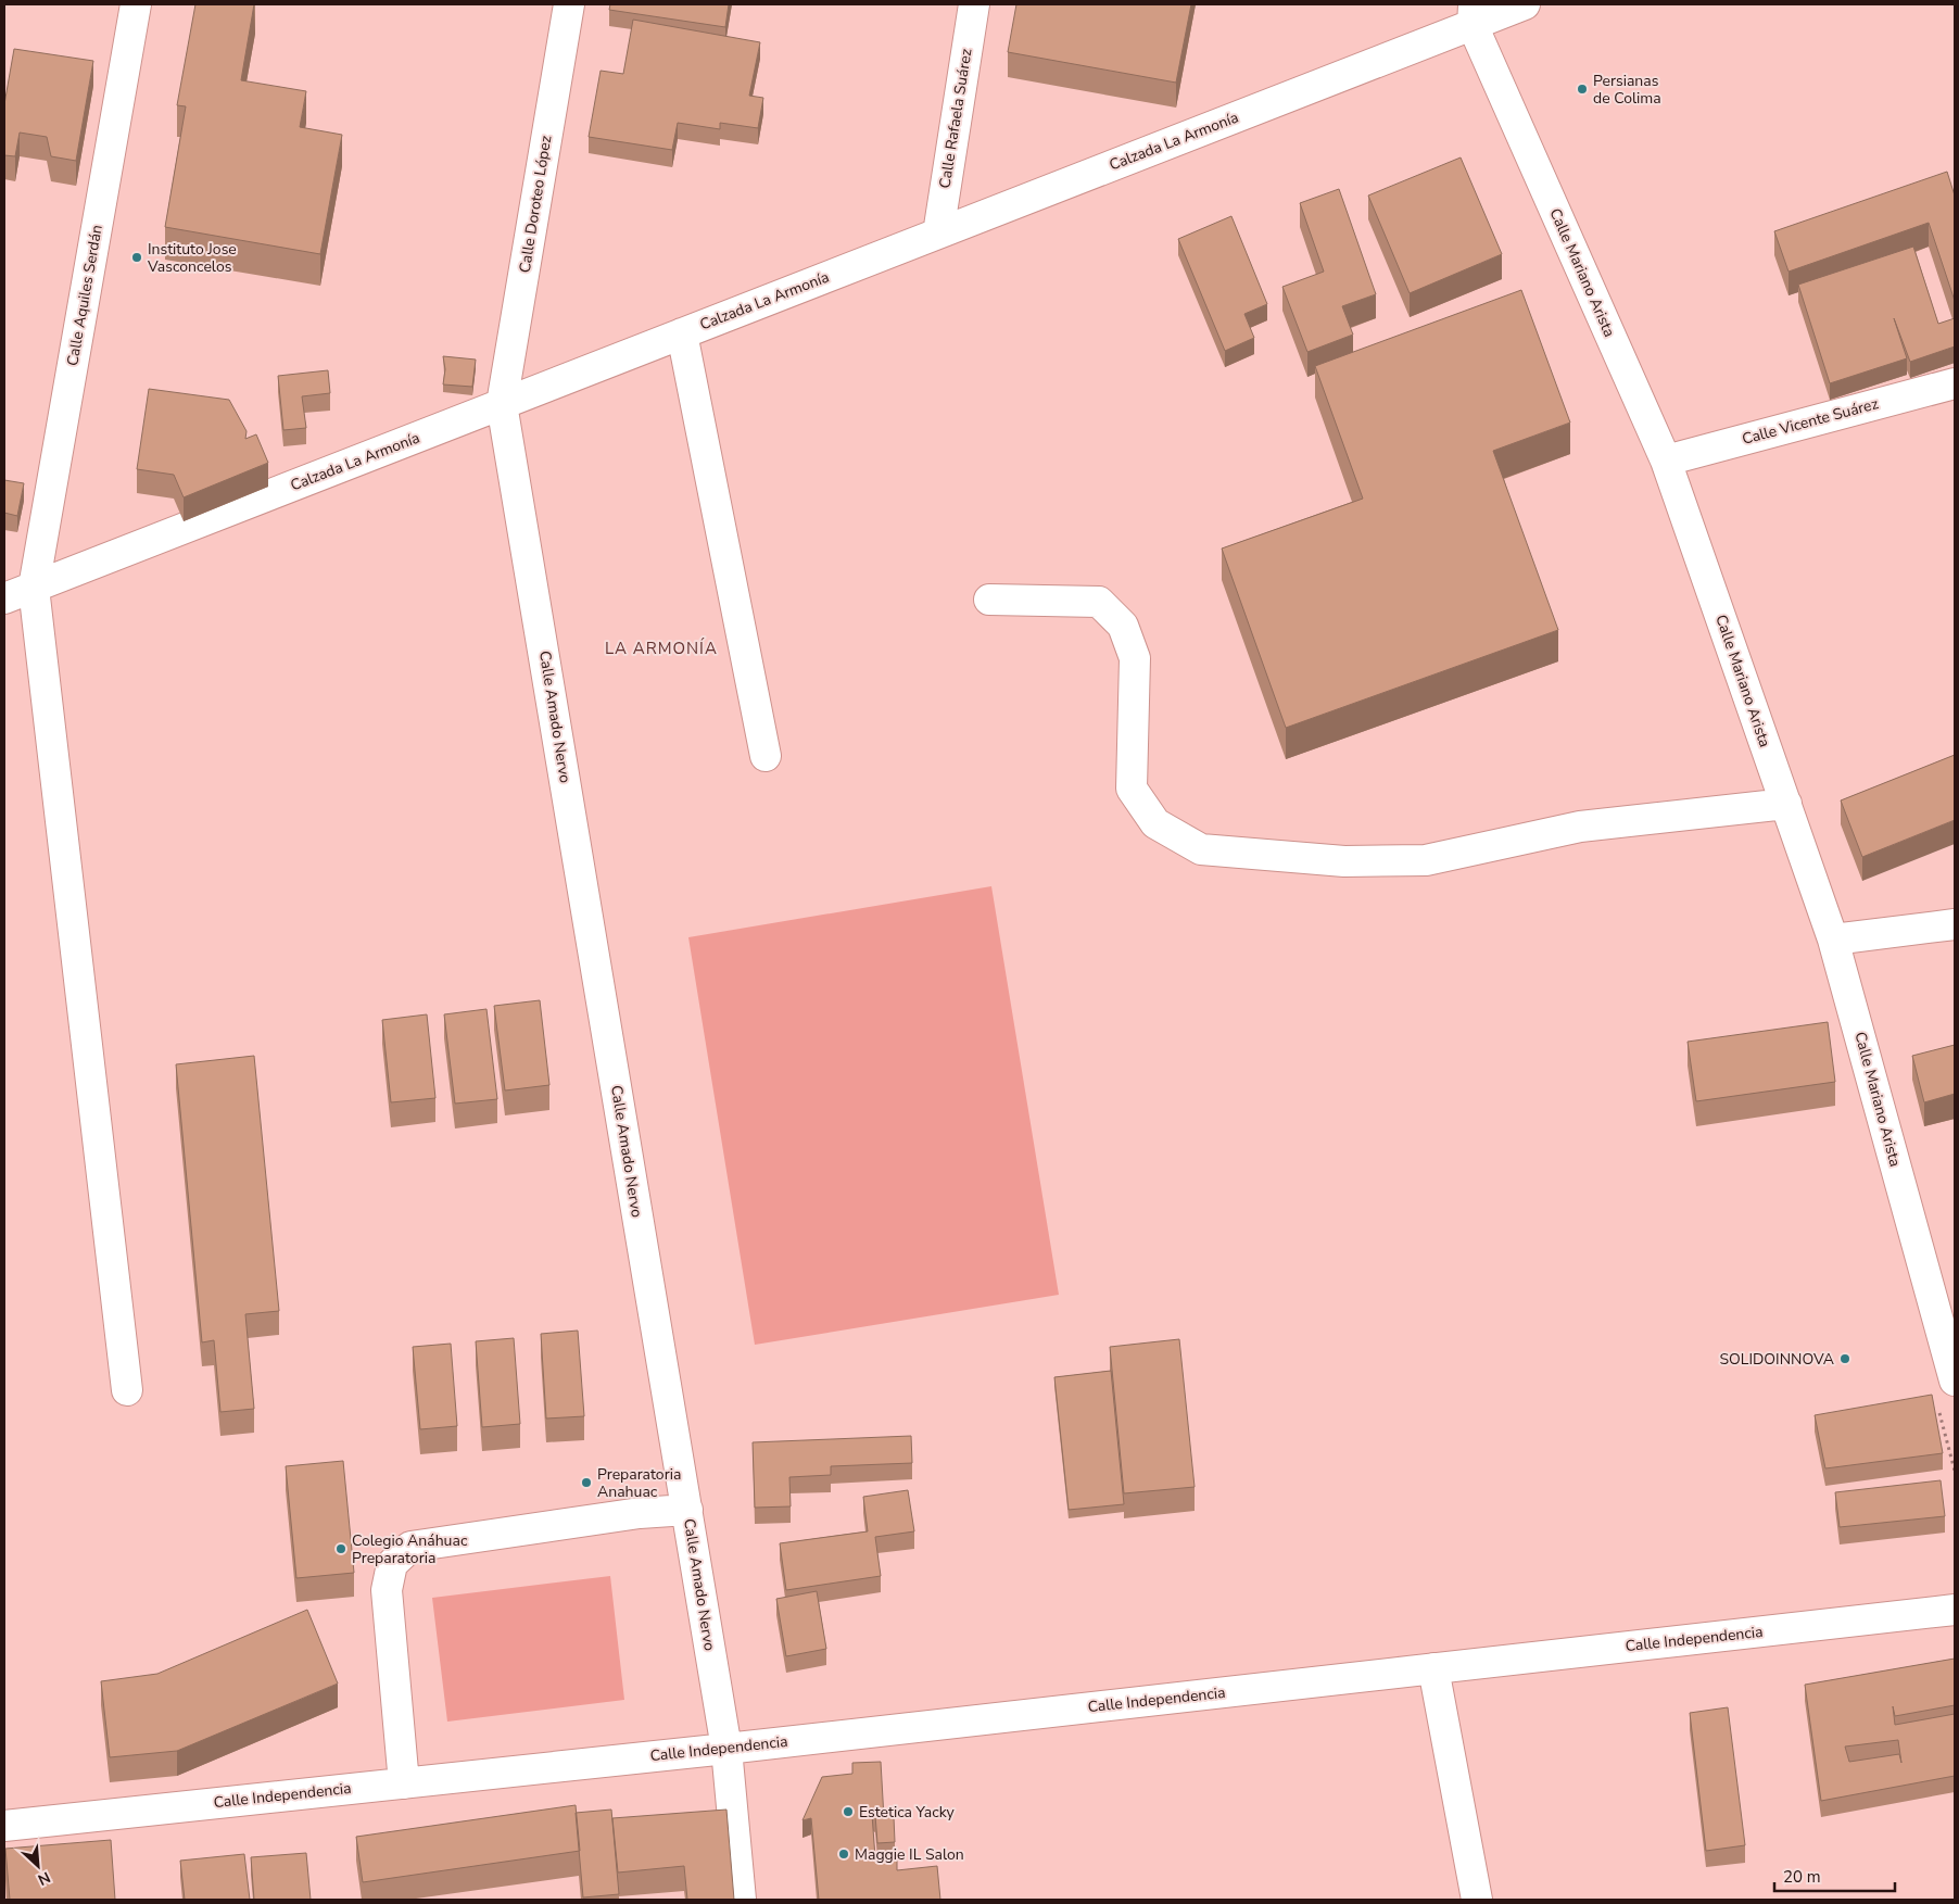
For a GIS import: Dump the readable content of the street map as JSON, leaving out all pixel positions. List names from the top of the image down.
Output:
{
  "streets": {
    "street": [
      "Calle Rafaela Suárez",
      "Calzada La Armonía",
      "Calle Doroteo López",
      "Calle Mariano Arista",
      "Calle Aquiles Serdán",
      "Calle Vicente Suárez",
      "Calle Amado Nervo",
      "Calle Independencia"
    ]
  },
  "crossings": [
    ["Calle Rafaela Suárez", "Calzada La Armonía"],
    ["Calzada La Armonía", "Calle Doroteo López"],
    ["Calzada La Armonía", "Calle Mariano Arista"],
    ["Calzada La Armonía", "Calle Aquiles Serdán"],
    ["Calzada La Armonía", "Calle Amado Nervo"],
    ["Calle Doroteo López", "Calle Amado Nervo"],
    ["Calle Mariano Arista", "Calle Vicente Suárez"],
    ["Calle Amado Nervo", "Calle Independencia"]
  ],
  "districts": ["LA ARMONÍA"],
  "places": [
    "Persianas de Colima",
    "Instituto Jose Vasconcelos",
    "SOLIDOINNOVA",
    "Preparatoria Anahuac",
    "Colegio Anáhuac Preparatoria",
    "Estetica Yacky",
    "Maggie IL Salon"
  ],
  "scale_bar": "20 m",
  "north": "bottom right"
}
